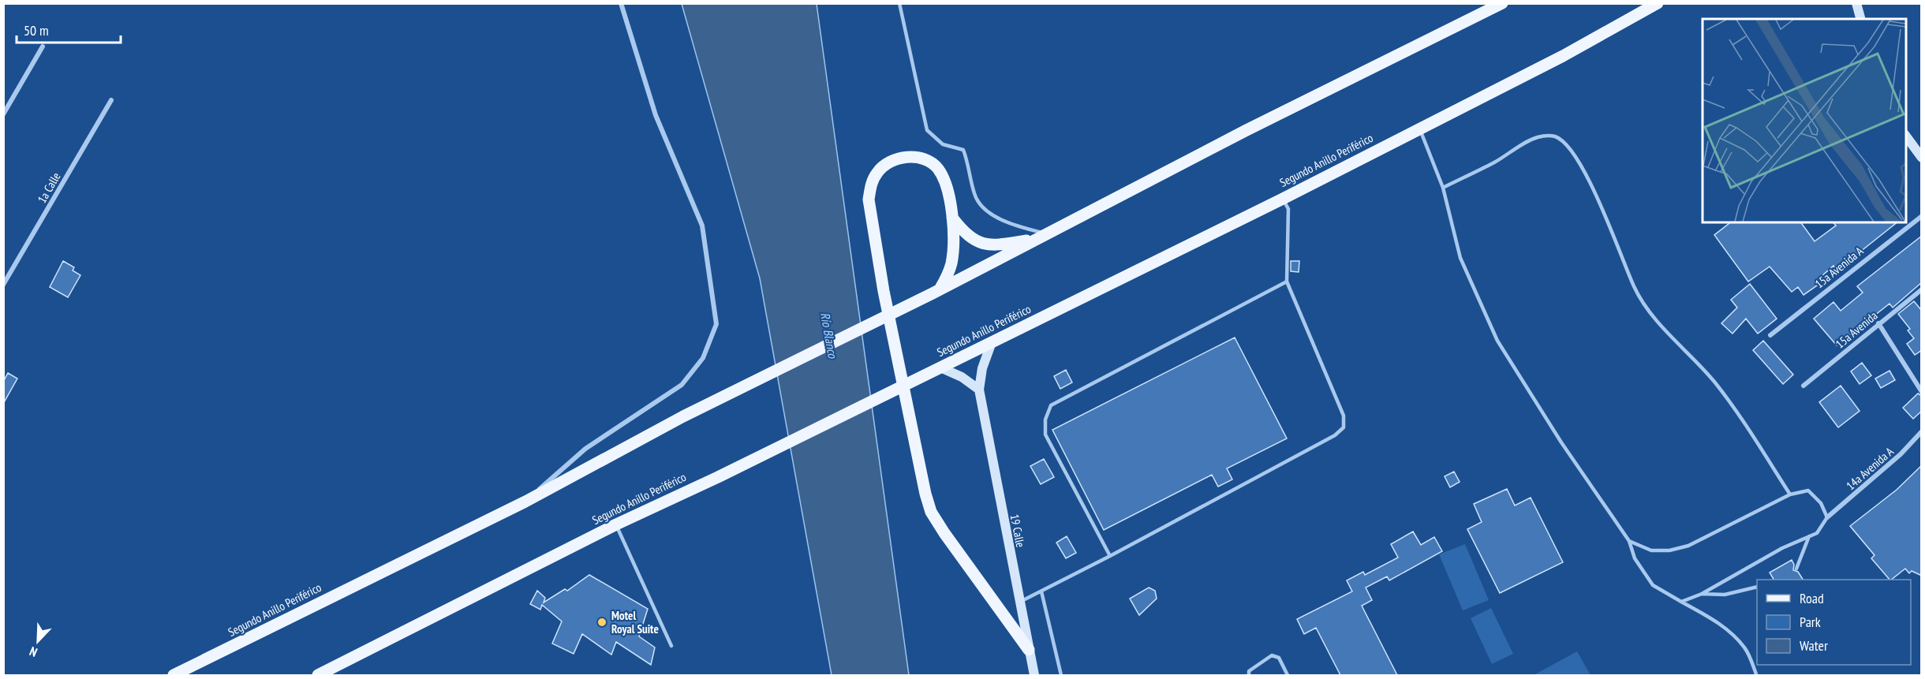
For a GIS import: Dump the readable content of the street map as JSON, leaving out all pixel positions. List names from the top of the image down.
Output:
{
  "streets": {
    "main road": ["Segundo Anillo Periférico", "19 Calle"],
    "street": [
      "1a Calle",
      "15a Avenida A",
      "15a Avenida",
      "14a Avenida A"
    ]
  },
  "crossings": [
    ["Segundo Anillo Periférico", "19 Calle"]
  ],
  "water": ["Río Blanco"],
  "places": ["Motel Royal Suite"],
  "legend": ["Road", "Park", "Water"],
  "scale_bar": "50 m",
  "north": "bottom left"
}
